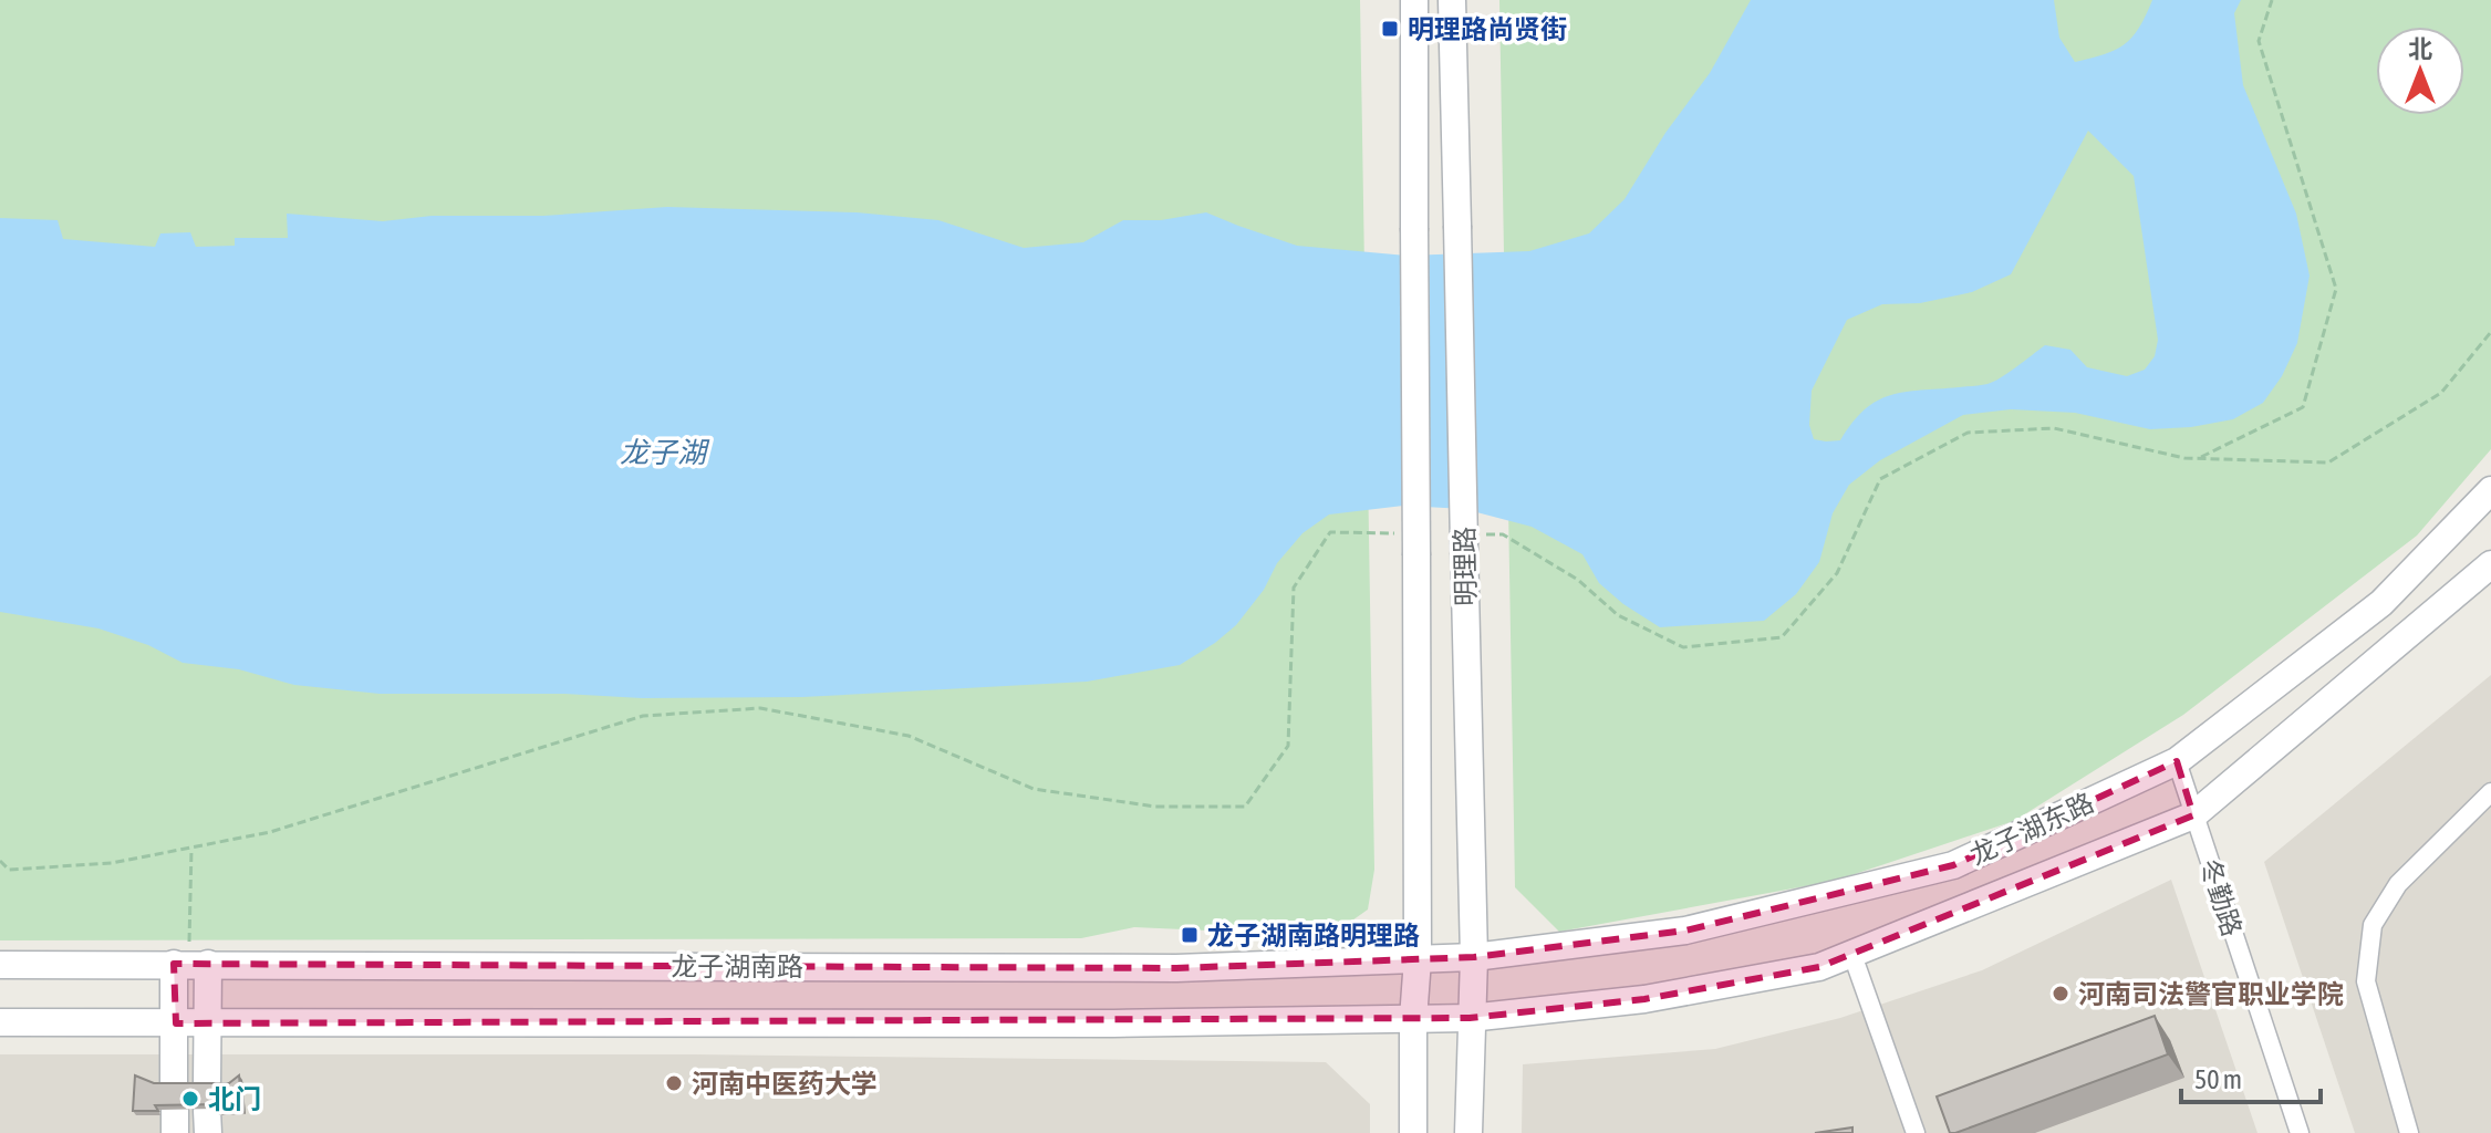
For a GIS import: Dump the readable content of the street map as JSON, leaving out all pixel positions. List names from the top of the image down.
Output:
{
  "streets": {
    "street": [
      "明理路",
      "龙子湖东路",
      "冬勤路",
      "龙子湖南路"
    ]
  },
  "crossings": [
    ["明理路", "龙子湖东路"],
    ["明理路", "龙子湖南路"],
    ["龙子湖东路", "冬勤路"],
    ["龙子湖东路", "龙子湖南路"]
  ],
  "water": ["龙子湖"],
  "places": {
    "transit": ["明理路尚贤街", "龙子湖南路明理路"],
    "other": ["河南司法警官职业学院", "河南中医药大学", "北门"]
  },
  "scale_bar": "50 m",
  "north": "top"
}
